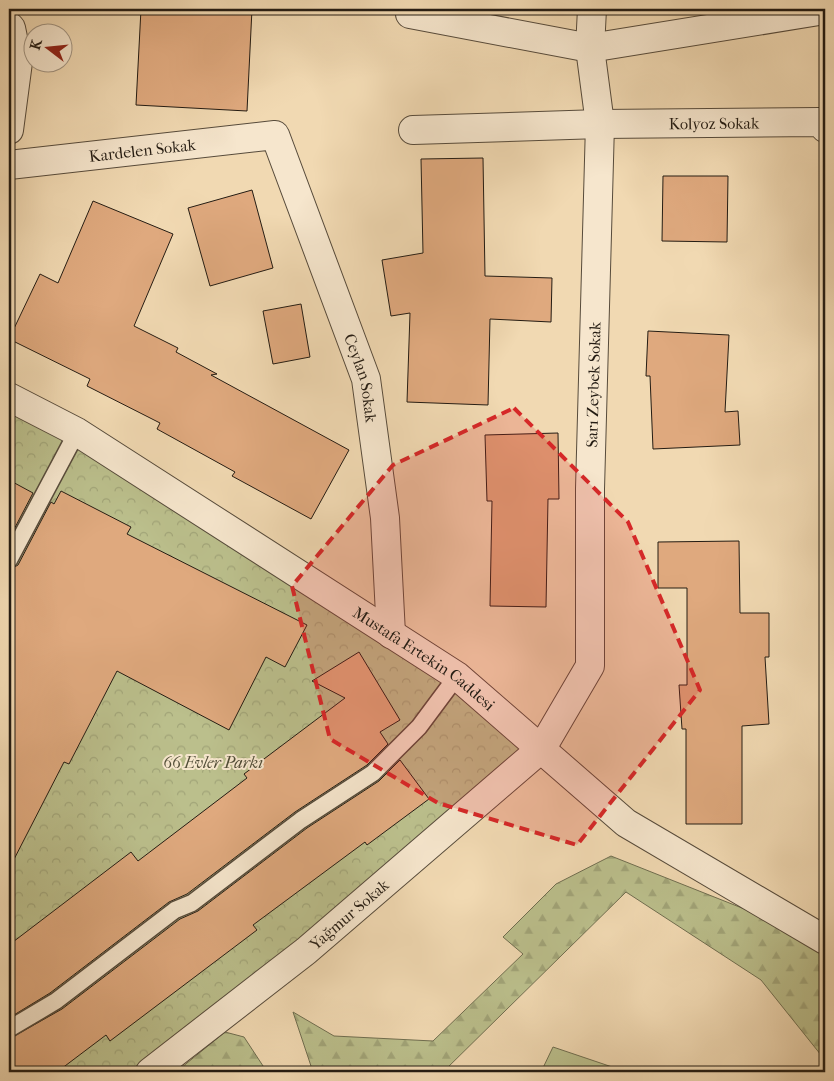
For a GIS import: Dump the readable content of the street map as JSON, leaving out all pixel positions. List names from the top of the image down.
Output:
{
  "streets": {
    "street": [
      "Kolyoz Sokak",
      "Kardelen Sokak",
      "Ceylan Sokak",
      "Sarı Zeybek Sokak",
      "Mustafa Ertekin Caddesi",
      "Yağmur Sokak"
    ]
  },
  "crossings": [
    ["Kolyoz Sokak", "Sarı Zeybek Sokak"],
    ["Kardelen Sokak", "Ceylan Sokak"],
    ["Ceylan Sokak", "Mustafa Ertekin Caddesi"],
    ["Sarı Zeybek Sokak", "Mustafa Ertekin Caddesi"],
    ["Sarı Zeybek Sokak", "Yağmur Sokak"],
    ["Mustafa Ertekin Caddesi", "Yağmur Sokak"]
  ],
  "parks": ["66 Evler Parkı"],
  "north": "left"
}
